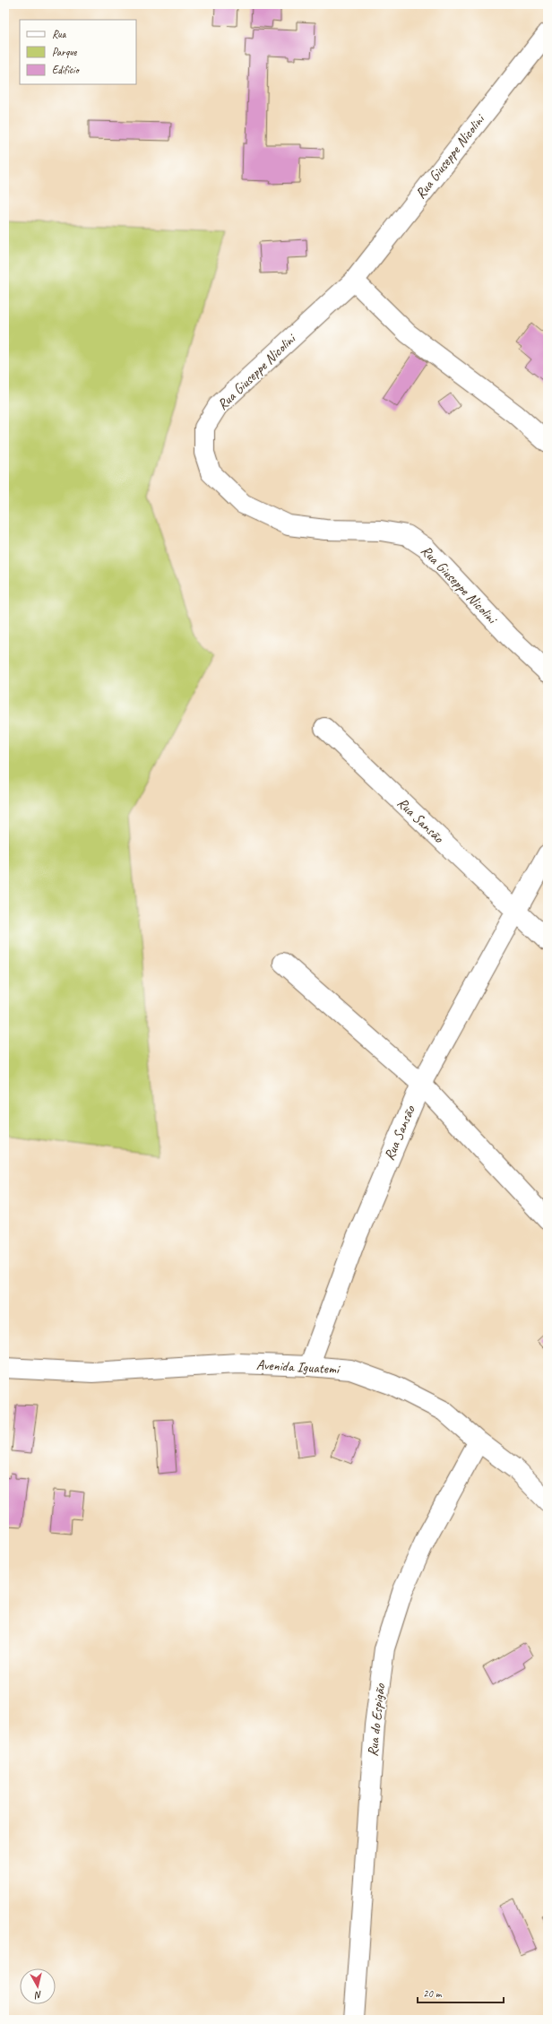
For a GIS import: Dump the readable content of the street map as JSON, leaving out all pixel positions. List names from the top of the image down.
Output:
{
  "streets": {
    "street": [
      "Rua Giuseppe Nicolini",
      "Rua Sansão",
      "Avenida Iguatemi",
      "Rua do Espigão"
    ]
  },
  "crossings": [
    ["Rua Sansão", "Avenida Iguatemi"],
    ["Avenida Iguatemi", "Rua do Espigão"]
  ],
  "legend": ["Rua", "Parque", "Edifício"],
  "scale_bar": "20 m",
  "north": "bottom"
}
